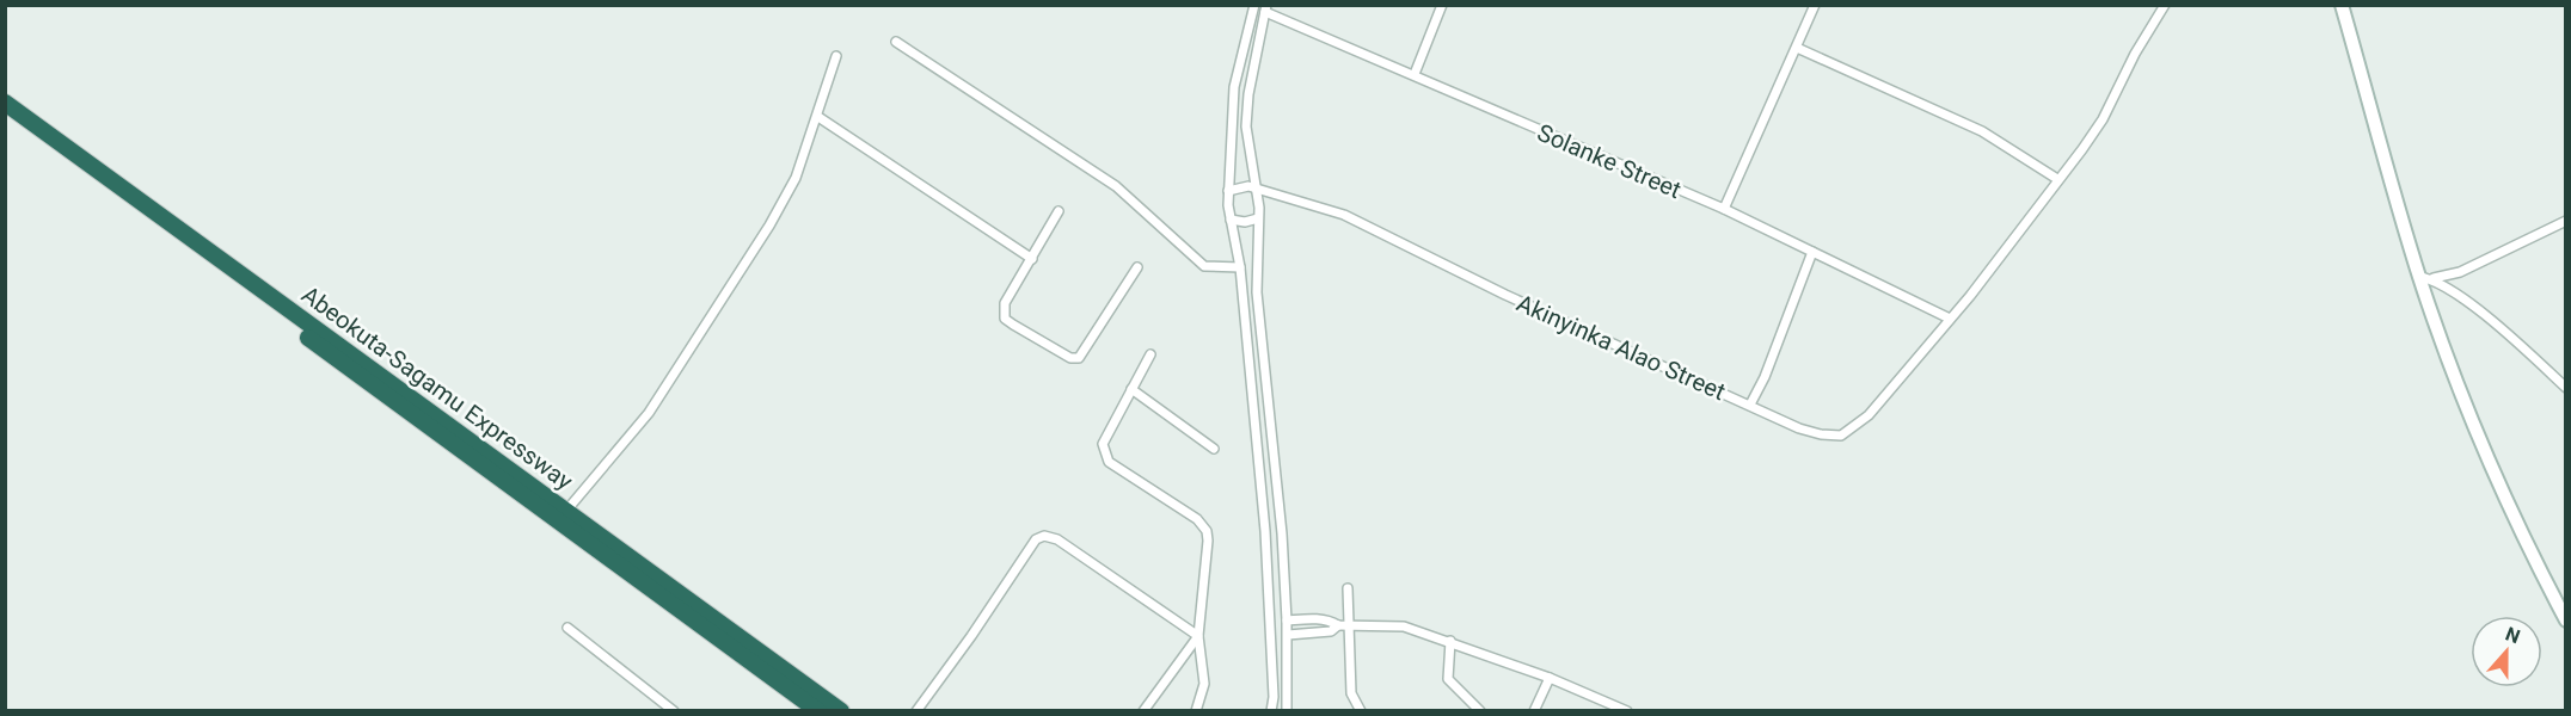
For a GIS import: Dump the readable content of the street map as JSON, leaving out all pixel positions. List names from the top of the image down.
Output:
{
  "streets": {
    "highway": ["Abeokuta-Sagamu Expressway"],
    "street": ["Solanke Street", "Akinyinka Alao Street"]
  },
  "crossings": [
    ["Solanke Street", "Akinyinka Alao Street"]
  ],
  "north": "top"
}
